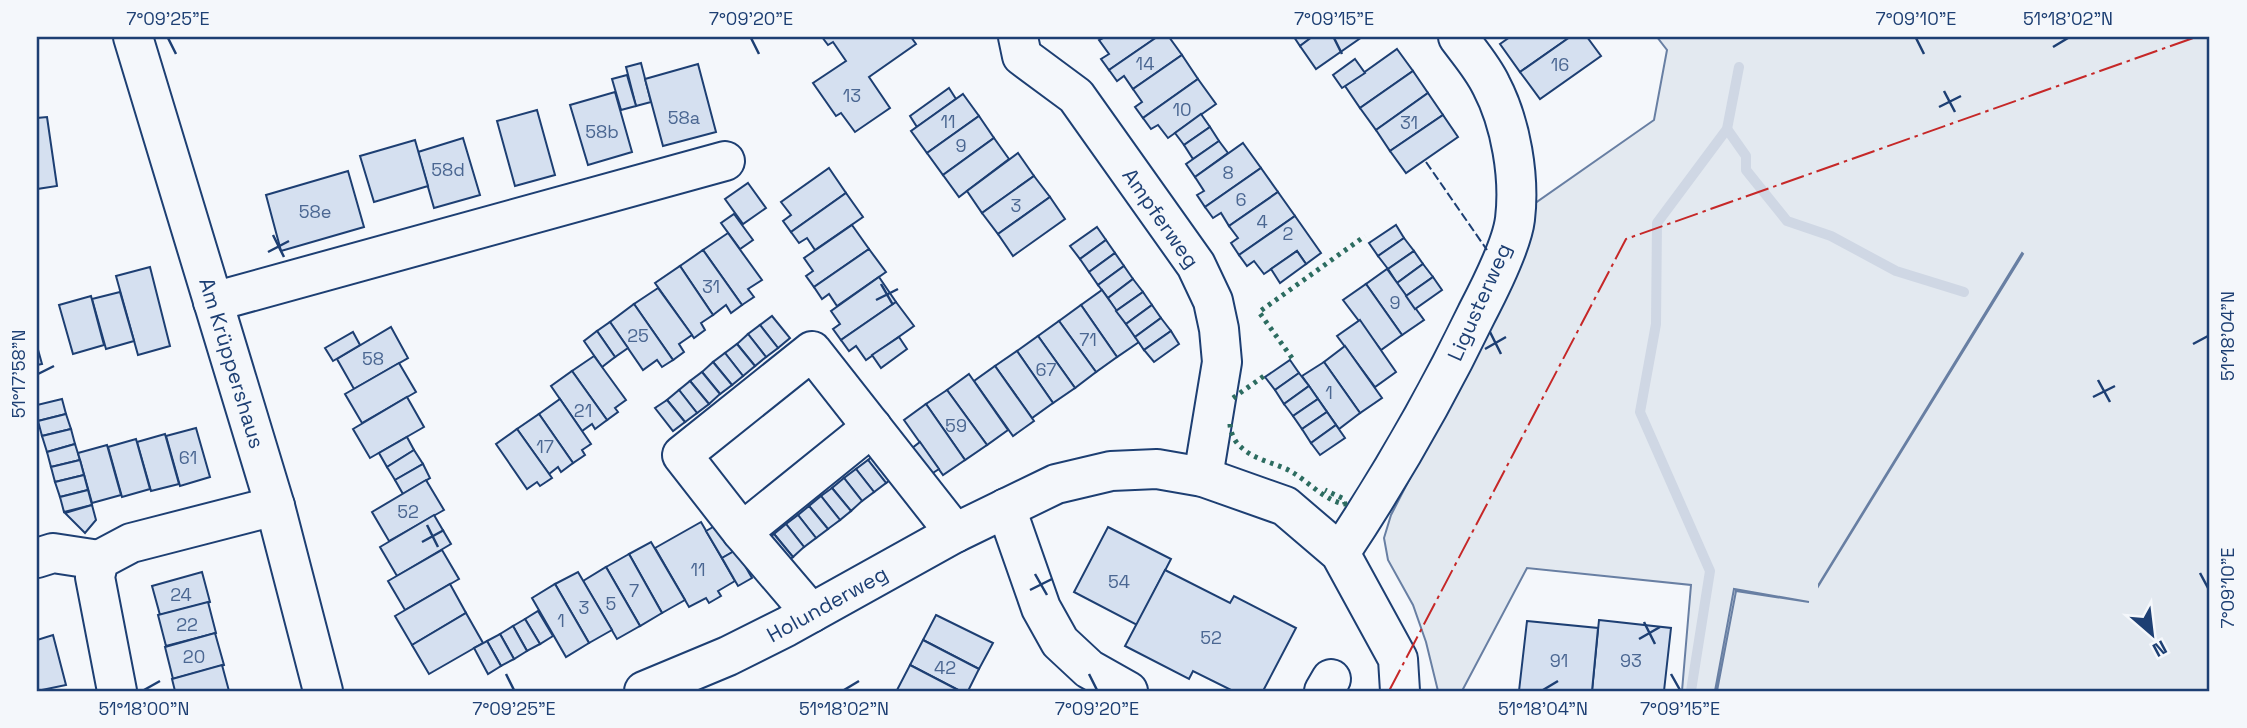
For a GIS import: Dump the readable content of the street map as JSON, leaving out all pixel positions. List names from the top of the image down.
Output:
{
  "streets": {
    "street": [
      "Ampferweg",
      "Ligusterweg",
      "Am Krüppershaus",
      "Holunderweg"
    ]
  },
  "crossings": [
    ["Ampferweg", "Holunderweg"],
    ["Ligusterweg", "Holunderweg"]
  ],
  "house_numbers": [
    "14",
    "16",
    "13",
    "10",
    "58a",
    "11",
    "31",
    "58b",
    "9",
    "58d",
    "8",
    "6",
    "3",
    "58e",
    "4",
    "2",
    "31",
    "9",
    "25",
    "71",
    "58",
    "67",
    "1",
    "21",
    "59",
    "17",
    "61",
    "52",
    "11",
    "54",
    "7",
    "24",
    "5",
    "3",
    "1",
    "22",
    "52",
    "20",
    "91",
    "93",
    "42"
  ],
  "north": "bottom right",
  "coordinates": [
    "7°09'25\"E",
    "7°09'20\"E",
    "7°09'15\"E",
    "7°09'10\"E",
    "51°18'02\"N",
    "51°18'04\"N",
    "51°17'58\"N",
    "51°18'00\"N"
  ]
}
